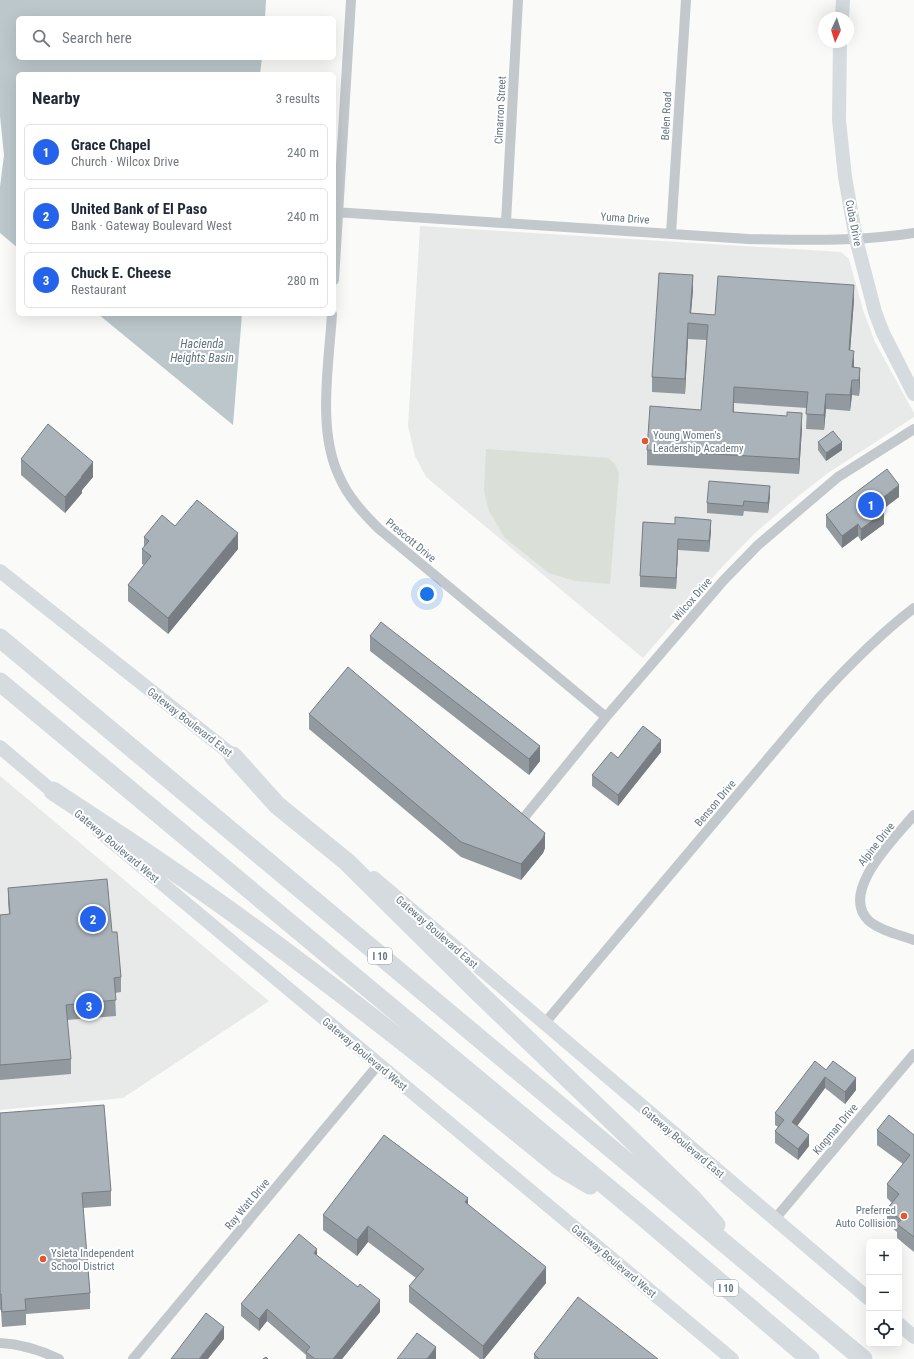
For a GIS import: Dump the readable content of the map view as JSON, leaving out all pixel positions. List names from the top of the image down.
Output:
{
  "streets": {
    "highway": ["I 10"],
    "main road": ["Cuba Drive", "Gateway Boulevard East", "Gateway Boulevard West"],
    "street": [
      "Cimarron Street",
      "Belen Road",
      "Yuma Drive",
      "Prescott Drive",
      "Wilcox Drive",
      "Benson Drive",
      "Alpine Drive",
      "Kingman Drive",
      "Ray Watt Drive"
    ]
  },
  "crossings": [
    ["Cimarron Street", "Yuma Drive"],
    ["Belen Road", "Yuma Drive"],
    ["Yuma Drive", "Cuba Drive"],
    ["Prescott Drive", "Wilcox Drive"],
    ["Gateway Boulevard East", "Benson Drive"],
    ["Gateway Boulevard East", "Kingman Drive"],
    ["Gateway Boulevard West", "Ray Watt Drive"]
  ],
  "water": ["Hacienda Heights Basin"],
  "places": ["Young Women's Leadership Academy", "Preferred Auto Collision", "Ysleta Independent School District"],
  "north": "bottom",
  "page": {
    "search": "Search here",
    "heading": ["Nearby", "3 results"],
    "list": [
      {
        "mark": "1",
        "name": "Grace Chapel",
        "note": "Church · Wilcox Drive",
        "value": "240 m"
      },
      {
        "mark": "2",
        "name": "United Bank of El Paso",
        "note": "Bank · Gateway Boulevard West",
        "value": "240 m"
      },
      {
        "mark": "3",
        "name": "Chuck E. Cheese",
        "note": "Restaurant",
        "value": "280 m"
      }
    ],
    "pins": ["1", "2", "3"],
    "map_buttons": ["+", "−"]
  }
}
